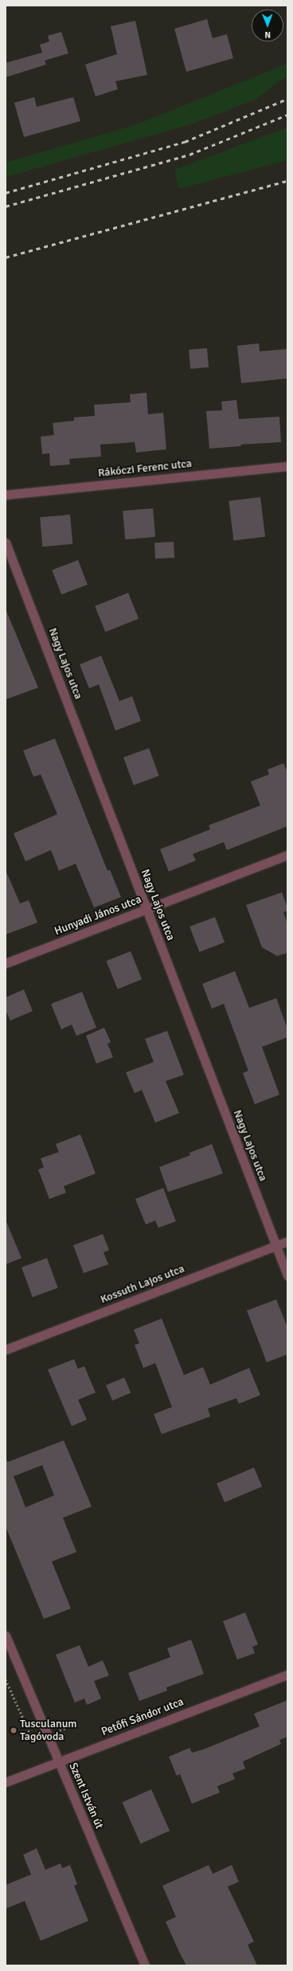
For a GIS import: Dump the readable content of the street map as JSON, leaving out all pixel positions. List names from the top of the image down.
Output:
{
  "streets": {
    "street": [
      "Rákóczi Ferenc utca",
      "Nagy Lajos utca",
      "Hunyadi János utca",
      "Kossuth Lajos utca",
      "Petőfi Sándor utca",
      "Szent István út"
    ]
  },
  "crossings": [
    ["Nagy Lajos utca", "Hunyadi János utca"],
    ["Nagy Lajos utca", "Kossuth Lajos utca"],
    ["Petőfi Sándor utca", "Szent István út"]
  ],
  "places": ["Tusculanum Tagóvoda"],
  "north": "bottom"
}
